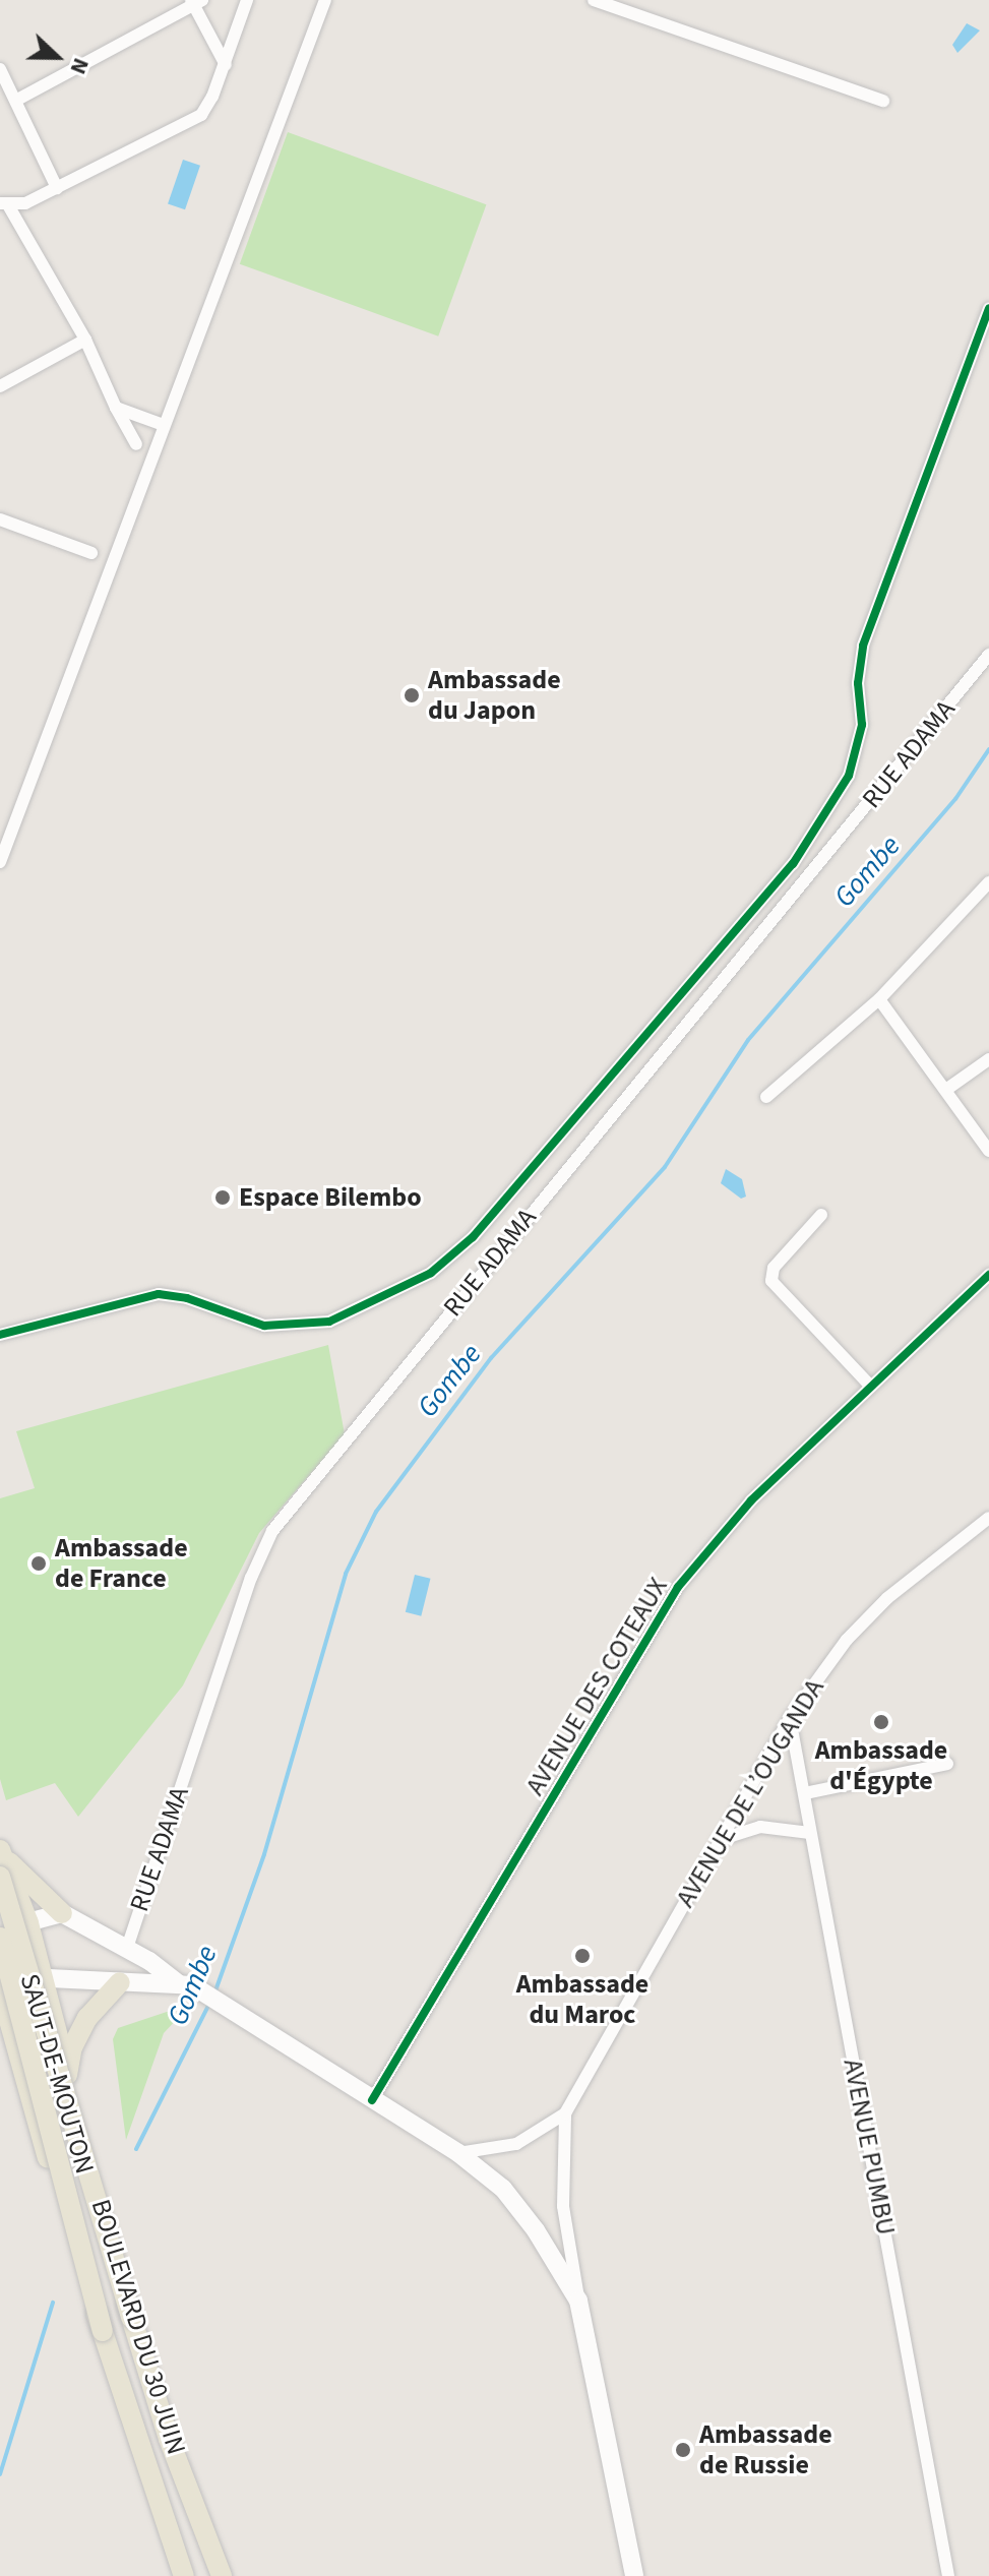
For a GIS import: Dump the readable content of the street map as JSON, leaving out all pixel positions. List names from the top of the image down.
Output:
{
  "streets": {
    "main road": ["SAUT-DE-MOUTON", "BOULEVARD DU 30 JUIN"],
    "street": [
      "RUE ADAMA",
      "AVENUE DES COTEAUX",
      "AVENUE DE L’OUGANDA",
      "AVENUE PUMBU"
    ]
  },
  "crossings": [
    ["AVENUE DE L’OUGANDA", "AVENUE PUMBU"],
    ["SAUT-DE-MOUTON", "BOULEVARD DU 30 JUIN"]
  ],
  "water": ["Gombe"],
  "places": [
    "Ambassade du Japon",
    "Espace Bilembo",
    "Ambassade de France",
    "Ambassade d'Égypte",
    "Ambassade du Maroc",
    "Ambassade de Russie"
  ],
  "north": "right"
}
